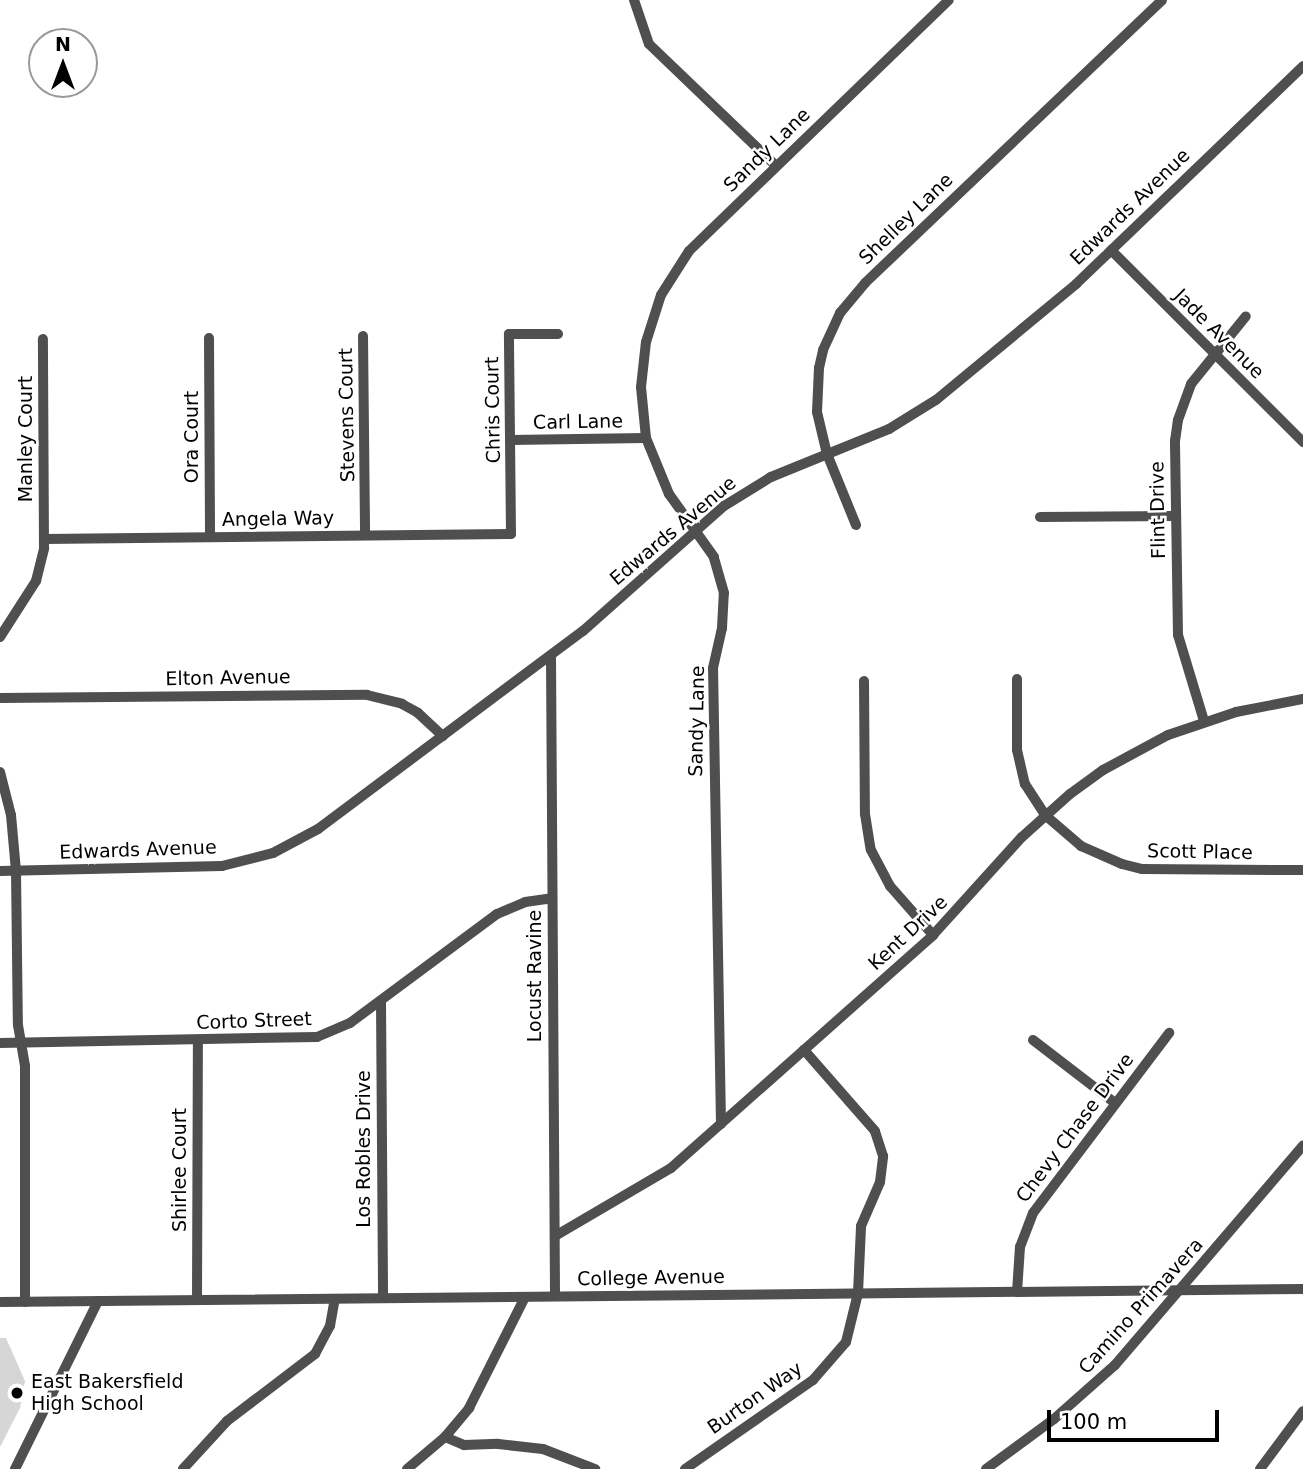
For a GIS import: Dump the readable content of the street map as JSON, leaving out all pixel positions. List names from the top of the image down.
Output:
{
  "streets": {
    "street": [
      "Sandy Lane",
      "Edwards Avenue",
      "Shelley Lane",
      "Jade Avenue",
      "Chris Court",
      "Stevens Court",
      "Carl Lane",
      "Ora Court",
      "Manley Court",
      "Flint Drive",
      "Angela Way",
      "Elton Avenue",
      "Scott Place",
      "Kent Drive",
      "Locust Ravine",
      "Corto Street",
      "Chevy Chase Drive",
      "Los Robles Drive",
      "Shirlee Court",
      "College Avenue",
      "Camino Primavera",
      "Burton Way"
    ]
  },
  "crossings": [
    ["Sandy Lane", "Edwards Avenue"],
    ["Sandy Lane", "Carl Lane"],
    ["Sandy Lane", "Kent Drive"],
    ["Edwards Avenue", "Shelley Lane"],
    ["Edwards Avenue", "Jade Avenue"],
    ["Edwards Avenue", "Elton Avenue"],
    ["Edwards Avenue", "Locust Ravine"],
    ["Jade Avenue", "Flint Drive"],
    ["Chris Court", "Carl Lane"],
    ["Chris Court", "Angela Way"],
    ["Stevens Court", "Angela Way"],
    ["Ora Court", "Angela Way"],
    ["Manley Court", "Angela Way"],
    ["Flint Drive", "Kent Drive"],
    ["Scott Place", "Kent Drive"],
    ["Kent Drive", "Locust Ravine"],
    ["Kent Drive", "Burton Way"],
    ["Locust Ravine", "Corto Street"],
    ["Locust Ravine", "College Avenue"],
    ["Corto Street", "Los Robles Drive"],
    ["Corto Street", "Shirlee Court"],
    ["Chevy Chase Drive", "College Avenue"],
    ["Los Robles Drive", "College Avenue"],
    ["Shirlee Court", "College Avenue"],
    ["College Avenue", "Camino Primavera"],
    ["College Avenue", "Burton Way"]
  ],
  "places": ["East Bakersfield High School"],
  "scale_bar": "100 m",
  "north": "top"
}
